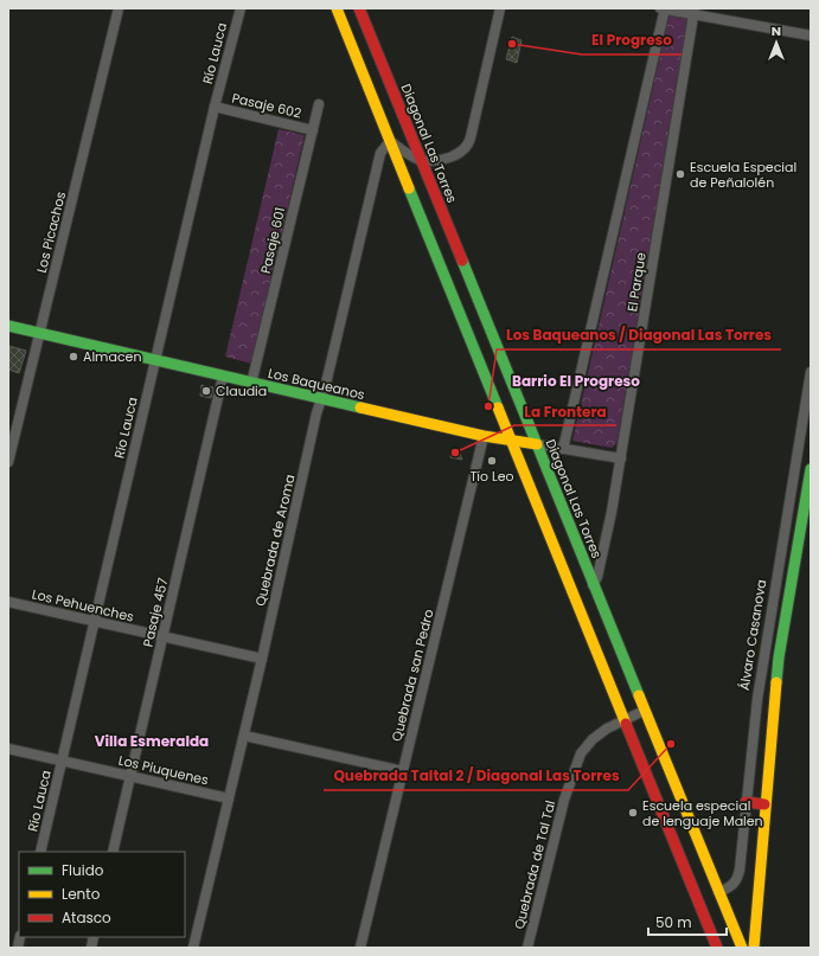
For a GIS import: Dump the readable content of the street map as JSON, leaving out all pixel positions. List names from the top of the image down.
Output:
{
  "streets": {
    "main road": ["Diagonal Las Torres", "Los Baqueanos"],
    "street": [
      "Río Lauca",
      "Pasaje 602",
      "Los Picachos",
      "Pasaje 601",
      "El Parque",
      "Quebrada de Aroma",
      "Los Pehuenches",
      "Pasaje 457",
      "Álvaro Casanova",
      "Quebrada san Pedro",
      "Los Piuquenes",
      "Quebrada de Tal Tal"
    ]
  },
  "crossings": [
    ["Río Lauca", "Pasaje 602"],
    ["Río Lauca", "Los Baqueanos"],
    ["Río Lauca", "Los Pehuenches"],
    ["Río Lauca", "Los Piuquenes"],
    ["Pasaje 602", "Pasaje 601"],
    ["Diagonal Las Torres", "El Parque"],
    ["Diagonal Las Torres", "Los Baqueanos"],
    ["Diagonal Las Torres", "Álvaro Casanova"],
    ["Diagonal Las Torres", "Quebrada de Tal Tal"],
    ["Los Picachos", "Los Baqueanos"],
    ["Pasaje 601", "Los Baqueanos"],
    ["El Parque", "Los Baqueanos"],
    ["Los Baqueanos", "Quebrada de Aroma"],
    ["Los Baqueanos", "Pasaje 457"],
    ["Los Baqueanos", "Quebrada san Pedro"],
    ["Quebrada de Aroma", "Los Pehuenches"],
    ["Quebrada de Aroma", "Los Piuquenes"],
    ["Los Pehuenches", "Pasaje 457"],
    ["Pasaje 457", "Los Piuquenes"]
  ],
  "districts": ["Barrio El Progreso", "Villa Esmeralda"],
  "places": [
    "El Progreso",
    "Escuela Especial de Peñalolén",
    "Almacen",
    "Claudia",
    "Los Baqueanos / Diagonal Las Torres",
    "La Frontera",
    "Tío Leo",
    "Quebrada Taltal 2 / Diagonal Las Torres",
    "Escuela especial de lenguaje Malen"
  ],
  "legend": ["Fluido", "Lento", "Atasco"],
  "scale_bar": "50 m",
  "north": "top"
}
